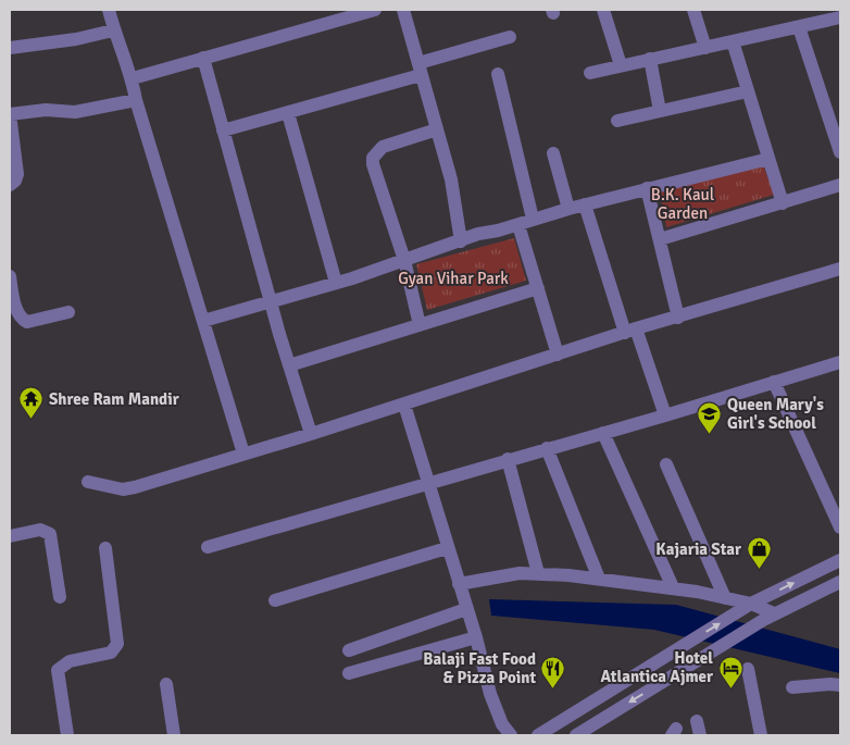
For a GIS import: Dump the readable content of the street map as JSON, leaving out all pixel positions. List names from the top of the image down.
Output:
{
  "parks": ["B.K. Kaul Garden", "Gyan Vihar Park"],
  "places": {
    "temple": ["Shree Ram Mandir"],
    "school or university": ["Queen Mary's Girl's School"],
    "shop": ["Kajaria Star"],
    "hotel": ["Hotel Atlantica Ajmer"],
    "restaurant": ["Balaji Fast Food & Pizza Point"]
  }
}
